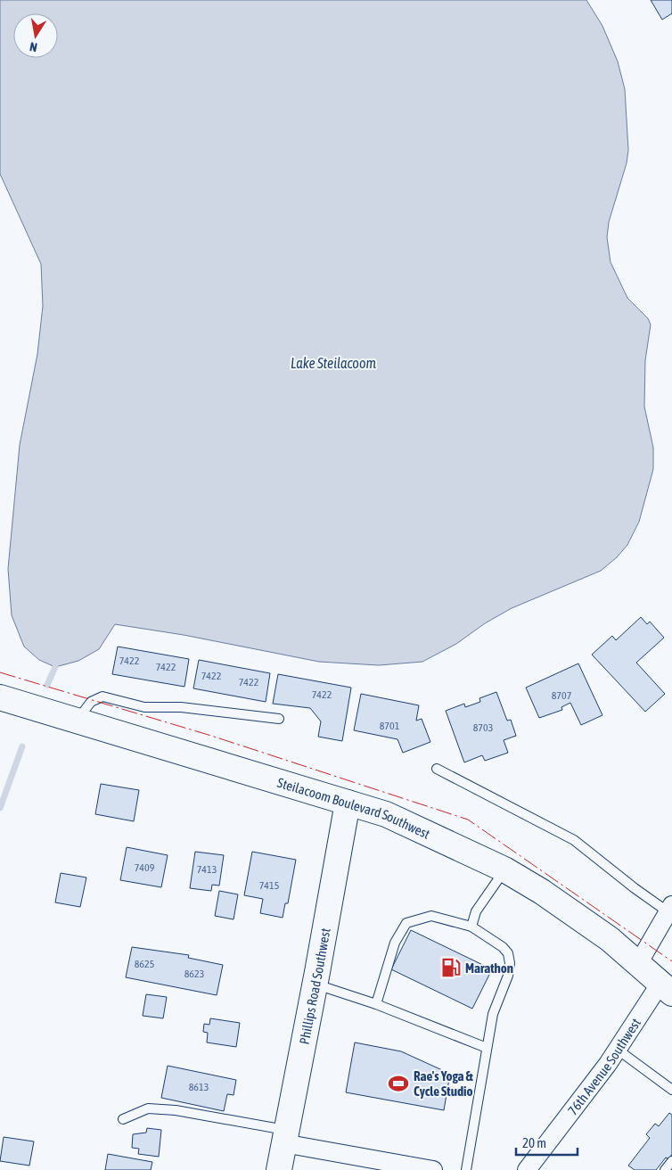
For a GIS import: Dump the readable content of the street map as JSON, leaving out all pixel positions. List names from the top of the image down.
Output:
{
  "streets": {
    "main road": ["Steilacoom Boulevard Southwest", "Phillips Road Southwest"],
    "street": ["76th Avenue Southwest"]
  },
  "crossings": [
    ["Steilacoom Boulevard Southwest", "Phillips Road Southwest"],
    ["Steilacoom Boulevard Southwest", "76th Avenue Southwest"]
  ],
  "water": ["Lake Steilacoom"],
  "places": {
    "fuel station": ["Marathon"],
    "sports": ["Rae's Yoga & Cycle Studio"]
  },
  "house_numbers": [
    "7422",
    "7422",
    "7422",
    "7422",
    "7422",
    "8707",
    "8701",
    "8703",
    "7409",
    "7413",
    "7415",
    "8625",
    "8623",
    "8613"
  ],
  "scale_bar": "20 m",
  "north": "bottom"
}
